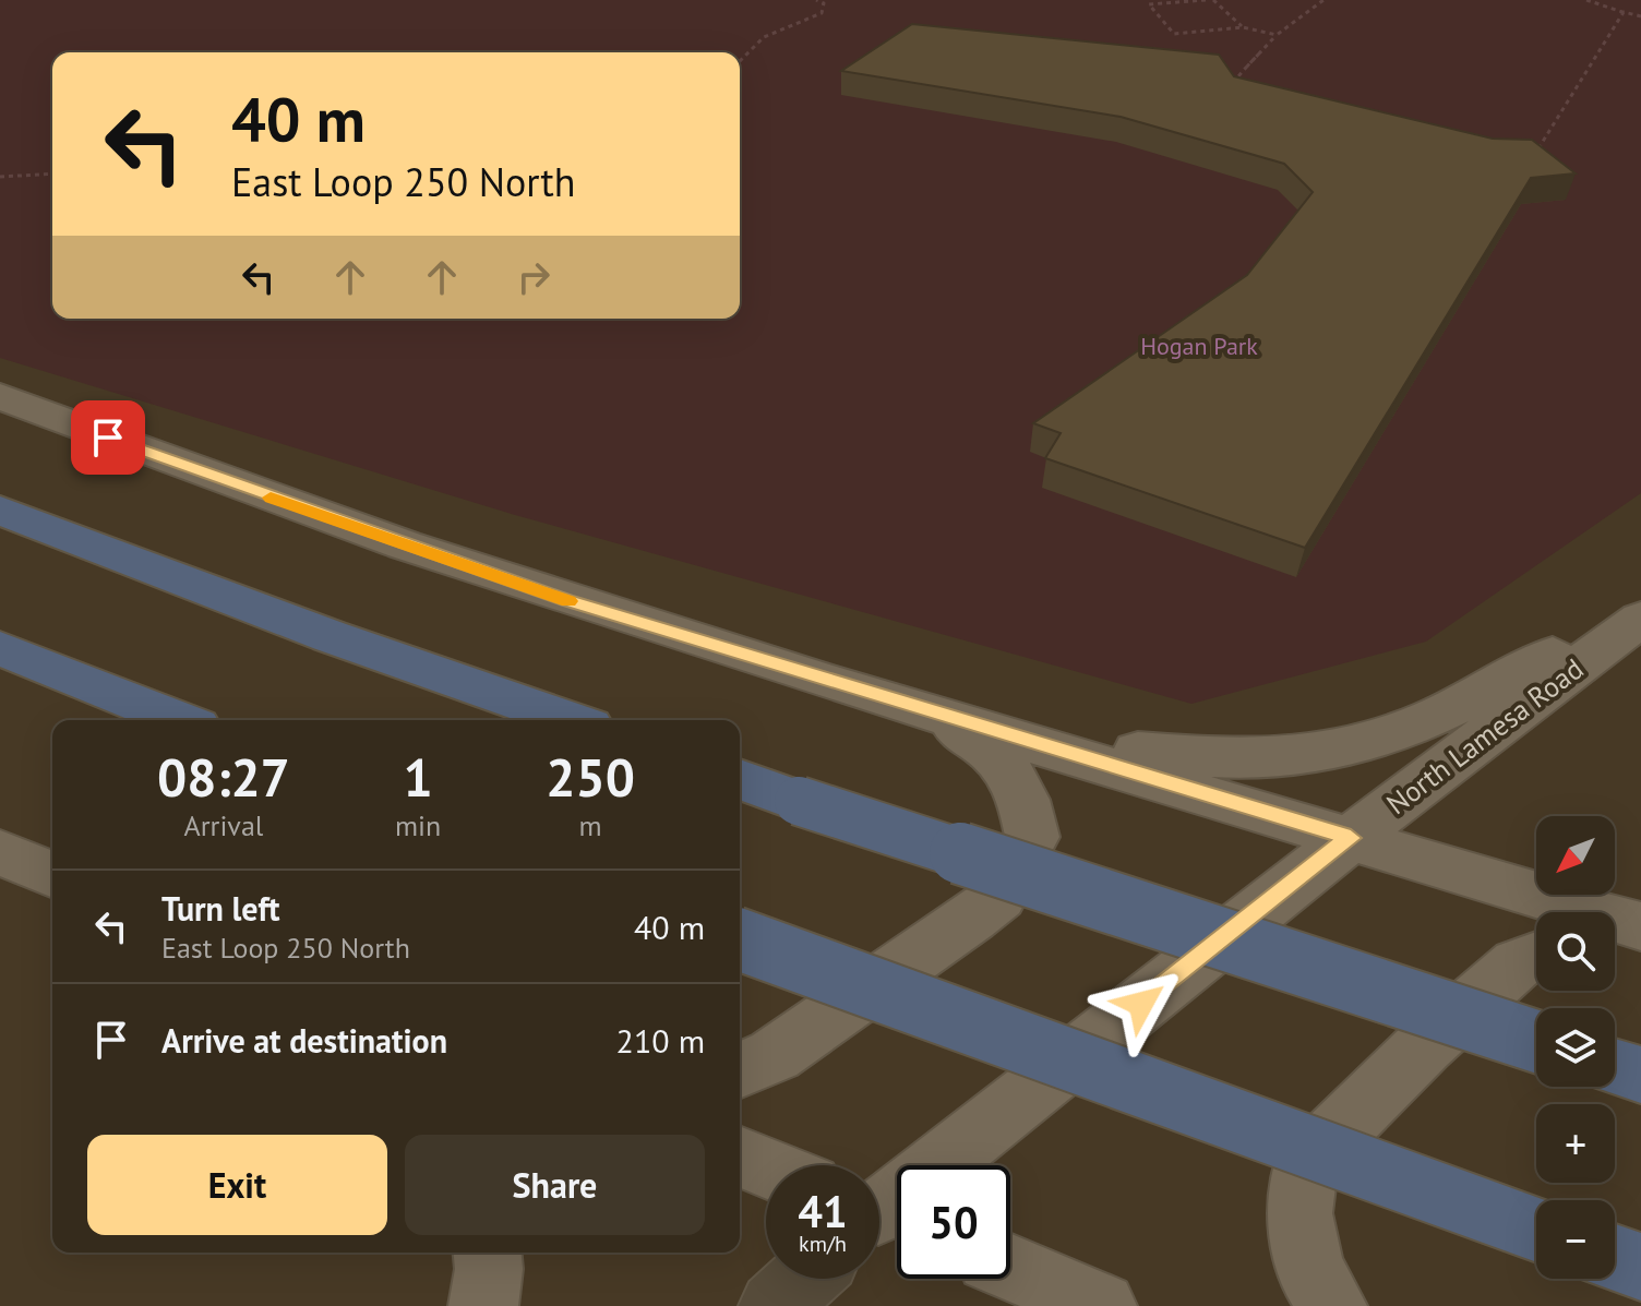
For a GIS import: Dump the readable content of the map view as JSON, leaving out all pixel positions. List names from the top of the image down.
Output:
{
  "streets": {
    "main road": ["North Lamesa Road"]
  },
  "parks": ["Hogan Park"],
  "north": "bottom left",
  "page": {
    "turn": ["40 m", "East Loop 250 North"],
    "eta": [
      "08:27",
      "Arrival",
      "1",
      "min",
      "250",
      "m"
    ],
    "map_buttons": ["+", "−"],
    "list": [
      {
        "name": "Turn left",
        "note": "East Loop 250 North",
        "value": "40 m"
      },
      {
        "name": "Arrive at destination",
        "value": "210 m"
      }
    ],
    "buttons": ["Exit", "Share"],
    "speed": "41 km/h",
    "limit": "50"
  }
}
